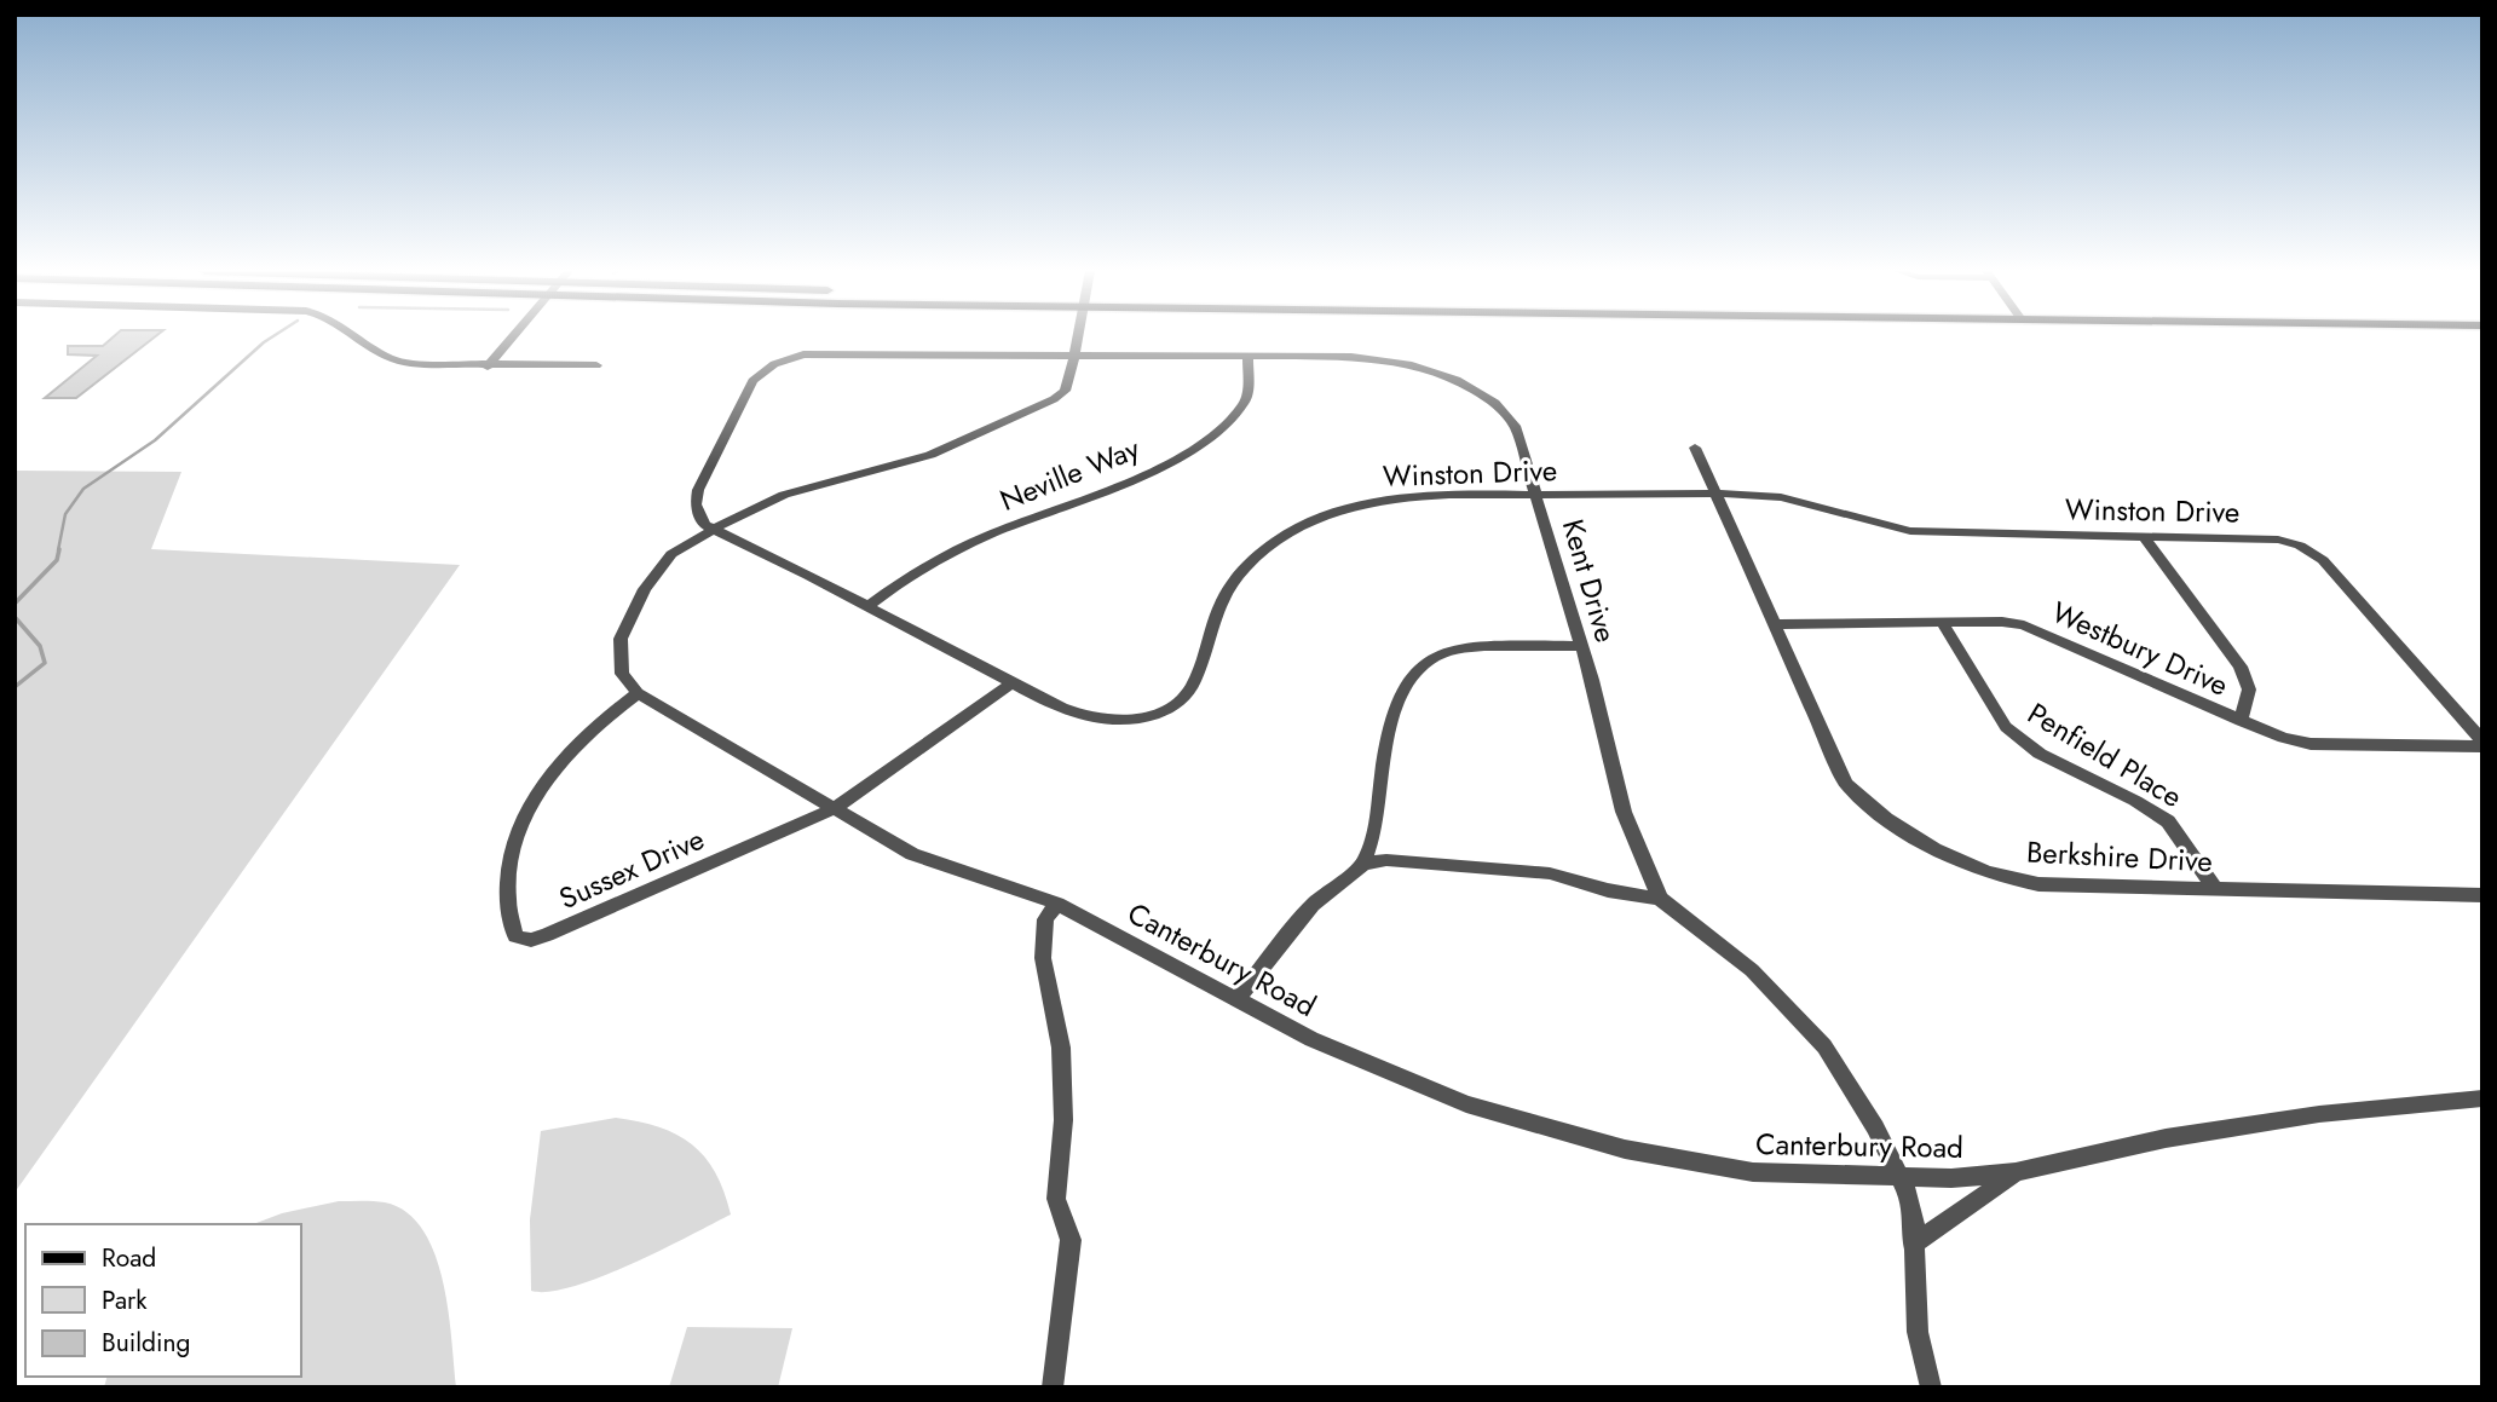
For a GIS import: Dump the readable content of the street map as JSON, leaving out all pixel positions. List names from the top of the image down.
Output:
{
  "streets": {
    "street": [
      "Winston Drive",
      "Neville Way",
      "Kent Drive",
      "Westbury Drive",
      "Penfield Place",
      "Berkshire Drive",
      "Sussex Drive",
      "Canterbury Road"
    ]
  },
  "crossings": [
    ["Winston Drive", "Neville Way"],
    ["Winston Drive", "Kent Drive"],
    ["Winston Drive", "Westbury Drive"],
    ["Winston Drive", "Berkshire Drive"],
    ["Winston Drive", "Sussex Drive"],
    ["Neville Way", "Kent Drive"],
    ["Westbury Drive", "Penfield Place"],
    ["Westbury Drive", "Berkshire Drive"],
    ["Penfield Place", "Berkshire Drive"],
    ["Sussex Drive", "Canterbury Road"]
  ],
  "legend": ["Road", "Park", "Building"]
}
